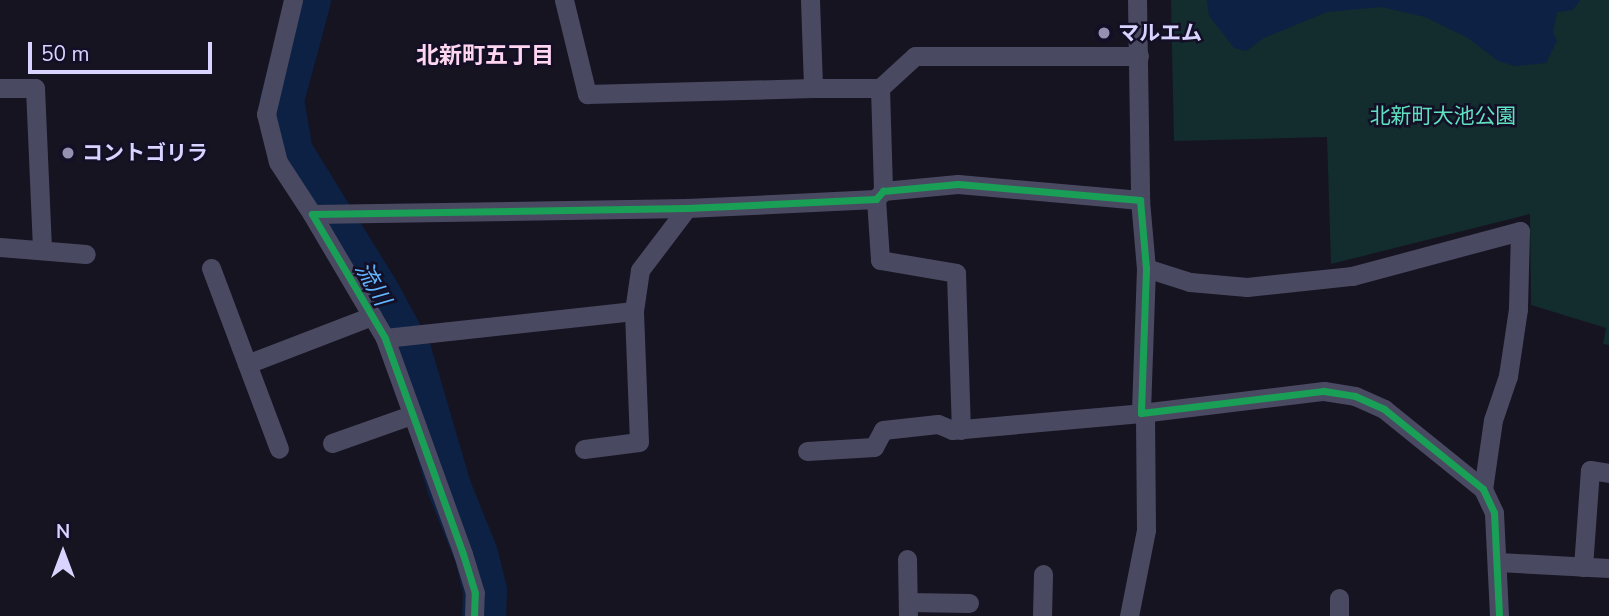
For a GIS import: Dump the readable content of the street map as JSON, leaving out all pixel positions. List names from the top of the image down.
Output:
{
  "districts": ["北新町五丁目"],
  "water": ["流川"],
  "parks": ["北新町大池公園"],
  "places": ["マルエム", "コントゴリラ"],
  "scale_bar": "50 m",
  "north": "top"
}
